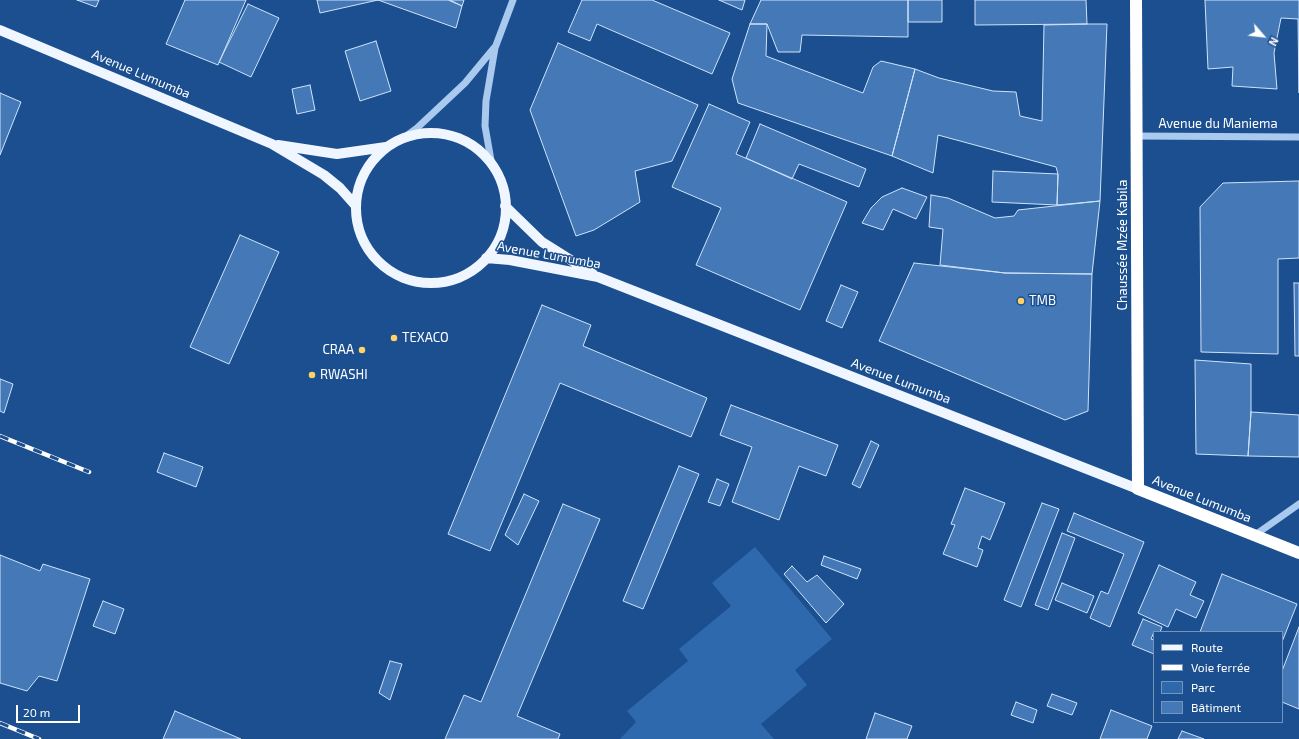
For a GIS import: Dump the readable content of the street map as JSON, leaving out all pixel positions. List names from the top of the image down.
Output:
{
  "streets": {
    "highway": ["Avenue Lumumba", "Chaussée Mzée Kabila"],
    "street": ["Avenue du Maniema"]
  },
  "crossings": [
    ["Avenue Lumumba", "Chaussée Mzée Kabila"],
    ["Avenue du Maniema", "Chaussée Mzée Kabila"]
  ],
  "places": [
    "TMB",
    "TEXACO",
    "CRAA",
    "RWASHI"
  ],
  "legend": [
    "Route",
    "Voie ferrée",
    "Parc",
    "Bâtiment"
  ],
  "scale_bar": "20 m",
  "north": "bottom right"
}
